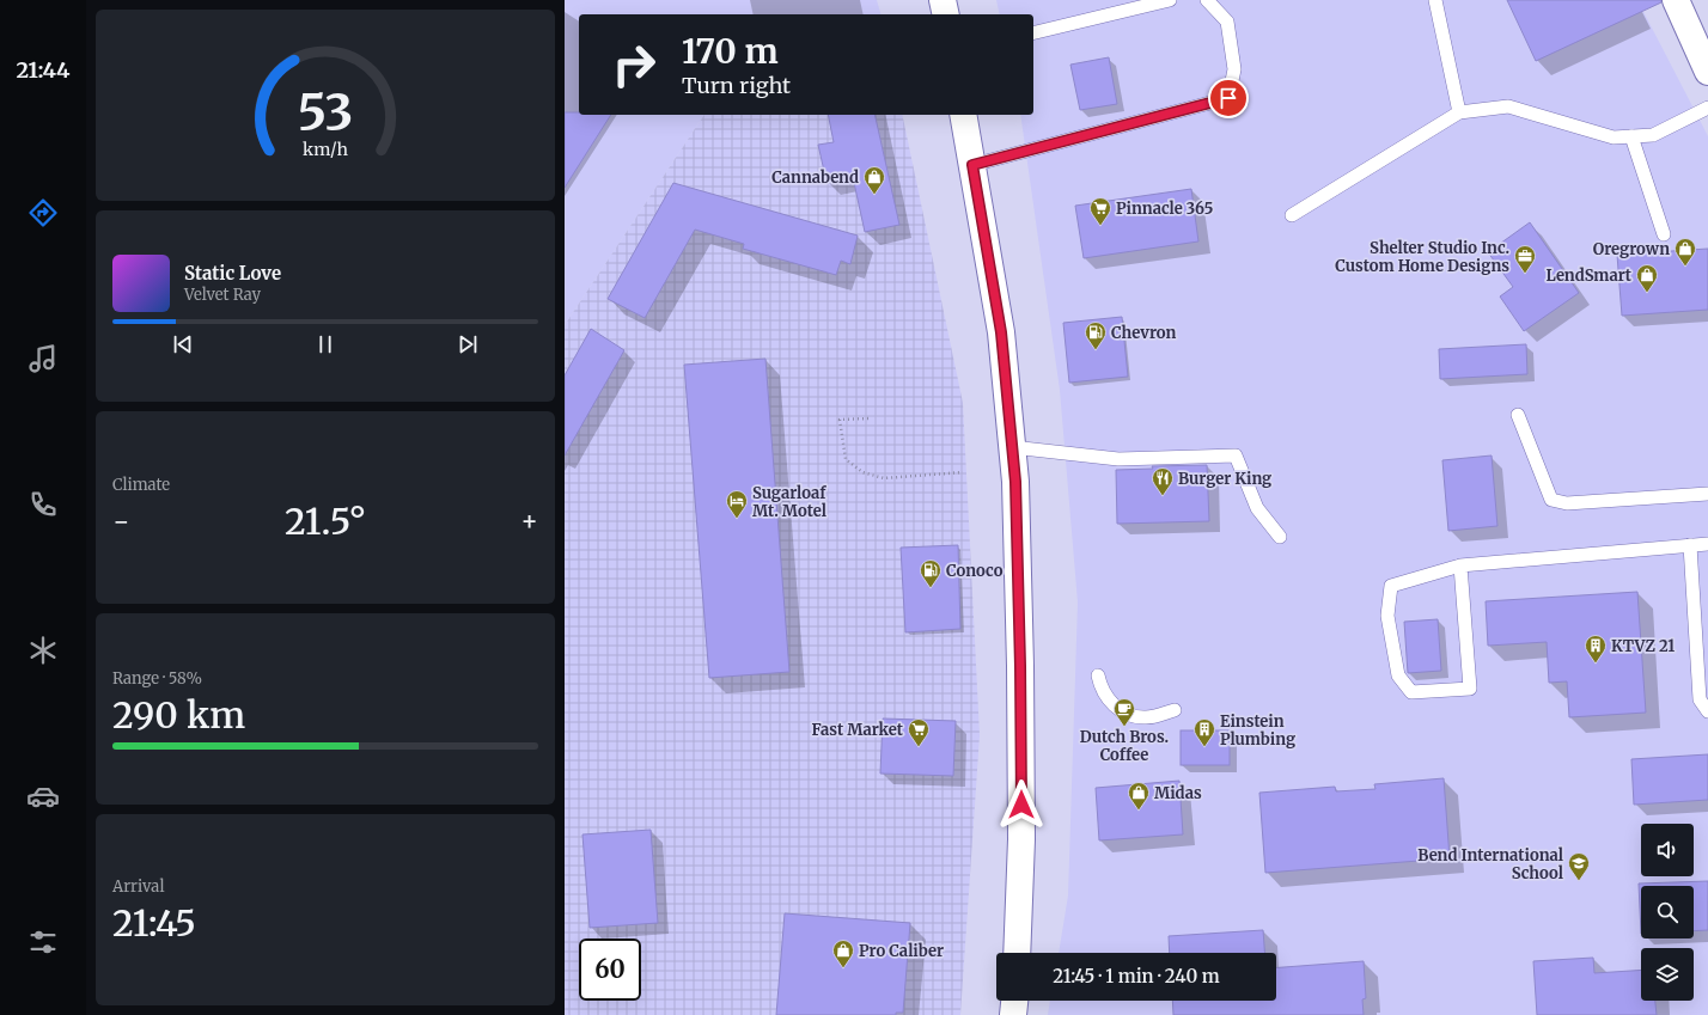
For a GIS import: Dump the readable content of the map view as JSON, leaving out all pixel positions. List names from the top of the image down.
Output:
{
  "places": {
    "shop": [
      "Cannabend",
      "Oregrown",
      "LendSmart",
      "Midas",
      "Pro Caliber"
    ],
    "supermarket": ["Pinnacle 365", "Fast Market"],
    "office": ["Shelter Studio Inc. Custom Home Designs"],
    "fuel station": ["Chevron", "Conoco"],
    "restaurant": ["Burger King"],
    "hotel": ["Sugarloaf Mt. Motel"],
    "building": ["KTVZ 21", "Einstein Plumbing"],
    "cafe": ["Dutch Bros. Coffee"],
    "school or university": ["Bend International School"]
  },
  "page": {
    "tabs": "21:44",
    "turn": ["170 m", "Turn right"],
    "song": ["Static Love", "Velvet Ray"],
    "tile": [
      "Climate",
      ["Range · 58%", "290 km"],
      ["Arrival", "21:45"]
    ],
    "heat": ["−", "21.5°", "+"],
    "limit": "60",
    "trip": "21:45 · 1 min · 240 m",
    "gauge": ["53", "km/h"]
  }
}
